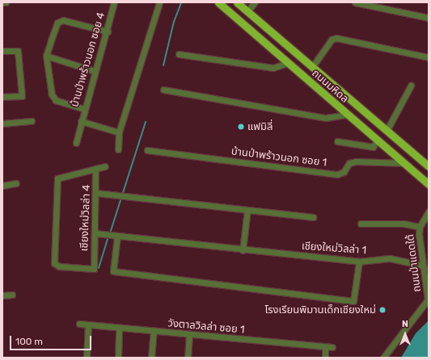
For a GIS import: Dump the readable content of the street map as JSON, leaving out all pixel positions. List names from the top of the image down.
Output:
{
  "streets": {
    "main road": ["ถนนมหิดล"],
    "street": [
      "บ้านป่าพร้าวนอก ซอย 4",
      "บ้านป่าพร้าวนอก ซอย 1",
      "เชียงใหม่วิลล่า 4",
      "เชียงใหม่วิลล่า 1",
      "ถนนป่าแดดใต้",
      "วังตาลวิลล่า ซอย 1"
    ]
  },
  "crossings": [
    ["ถนนมหิดล", "บ้านป่าพร้าวนอก ซอย 1"],
    ["เชียงใหม่วิลล่า 4", "เชียงใหม่วิลล่า 1"],
    ["เชียงใหม่วิลล่า 1", "ถนนป่าแดดใต้"]
  ],
  "places": ["แฟมิลี่", "โรงเรียนพิมานเด็กเชียงใหม่"],
  "scale_bar": "100 m",
  "north": "top"
}
